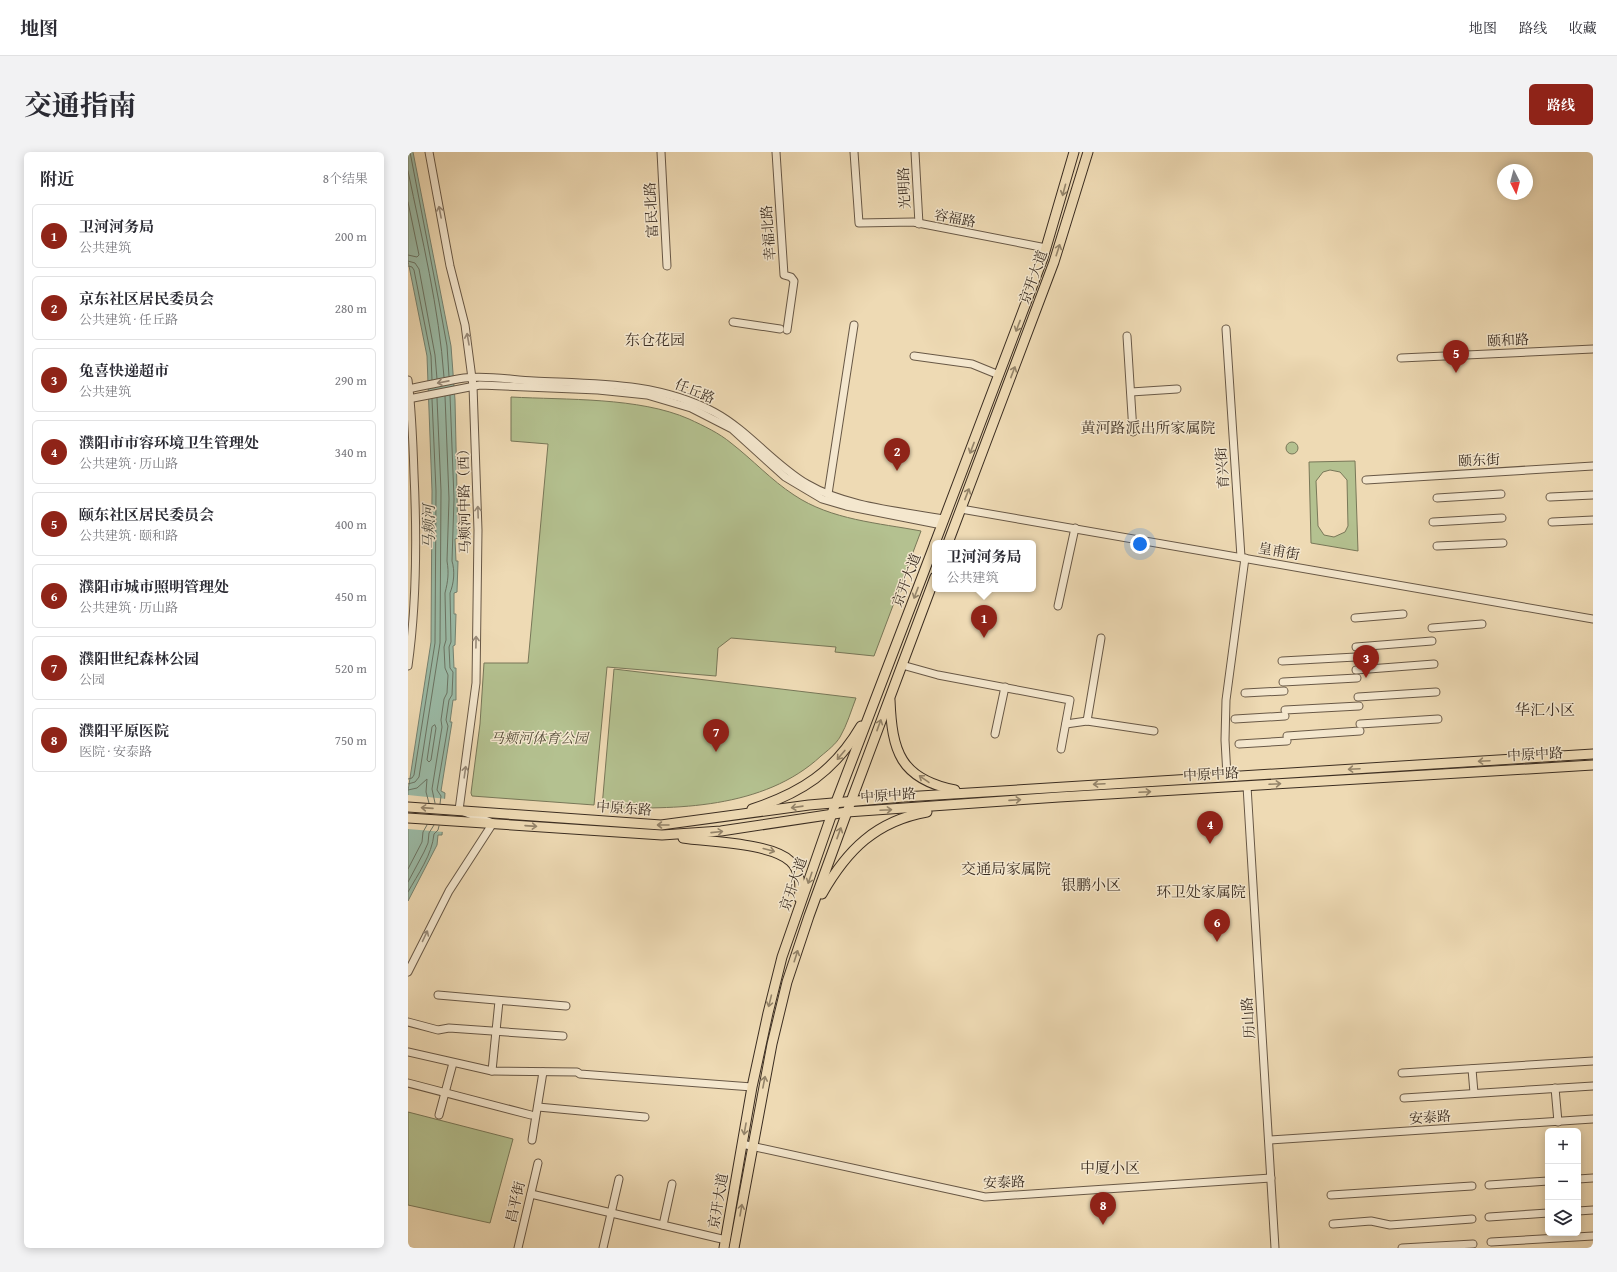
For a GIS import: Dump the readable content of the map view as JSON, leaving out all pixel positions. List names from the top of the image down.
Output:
{
  "streets": {
    "main road": ["京开大道", "中原中路", "中原东路"],
    "street": [
      "光明路",
      "富民北路",
      "容福路",
      "幸福北路",
      "颐和路",
      "任丘路",
      "颐东街",
      "育兴街",
      "马颊河中路（西）",
      "皇甫街",
      "历山路",
      "安泰路",
      "昌平街"
    ]
  },
  "crossings": [
    ["光明路", "容福路"],
    ["容福路", "京开大道"],
    ["京开大道", "任丘路"],
    ["京开大道", "皇甫街"],
    ["京开大道", "中原中路"],
    ["京开大道", "中原东路"],
    ["京开大道", "安泰路"],
    ["任丘路", "马颊河中路（西）"],
    ["育兴街", "皇甫街"],
    ["育兴街", "中原中路"],
    ["马颊河中路（西）", "中原东路"],
    ["中原中路", "中原东路"],
    ["中原中路", "历山路"],
    ["历山路", "安泰路"]
  ],
  "districts": [
    "东仓花园",
    "黄河路派出所家属院",
    "华汇小区",
    "交通局家属院",
    "银鹏小区",
    "环卫处家属院",
    "中厦小区"
  ],
  "water": ["马颊河"],
  "parks": ["马颊河体育公园"],
  "north": "bottom",
  "page": {
    "header": "地图",
    "nav": ["地图", "路线", "收藏"],
    "title": "交通指南",
    "buttons": "路线",
    "heading": ["附近", "8个结果"],
    "list": [
      {
        "mark": "1",
        "name": "卫河河务局",
        "note": "公共建筑",
        "value": "200 m"
      },
      {
        "mark": "2",
        "name": "京东社区居民委员会",
        "note": "公共建筑 · 任丘路",
        "value": "280 m"
      },
      {
        "mark": "3",
        "name": "兔喜快递超市",
        "note": "公共建筑",
        "value": "290 m"
      },
      {
        "mark": "4",
        "name": "濮阳市市容环境卫生管理处",
        "note": "公共建筑 · 历山路",
        "value": "340 m"
      },
      {
        "mark": "5",
        "name": "颐东社区居民委员会",
        "note": "公共建筑 · 颐和路",
        "value": "400 m"
      },
      {
        "mark": "6",
        "name": "濮阳市城市照明管理处",
        "note": "公共建筑 · 历山路",
        "value": "450 m"
      },
      {
        "mark": "7",
        "name": "濮阳世纪森林公园",
        "note": "公园",
        "value": "520 m"
      },
      {
        "mark": "8",
        "name": "濮阳平原医院",
        "note": "医院 · 安泰路",
        "value": "750 m"
      }
    ],
    "pins": [
      "5",
      "2",
      "1",
      "3",
      "7",
      "4",
      "6",
      "8"
    ],
    "popup": ["卫河河务局", "公共建筑"],
    "map_buttons": ["+", "−"]
  }
}
